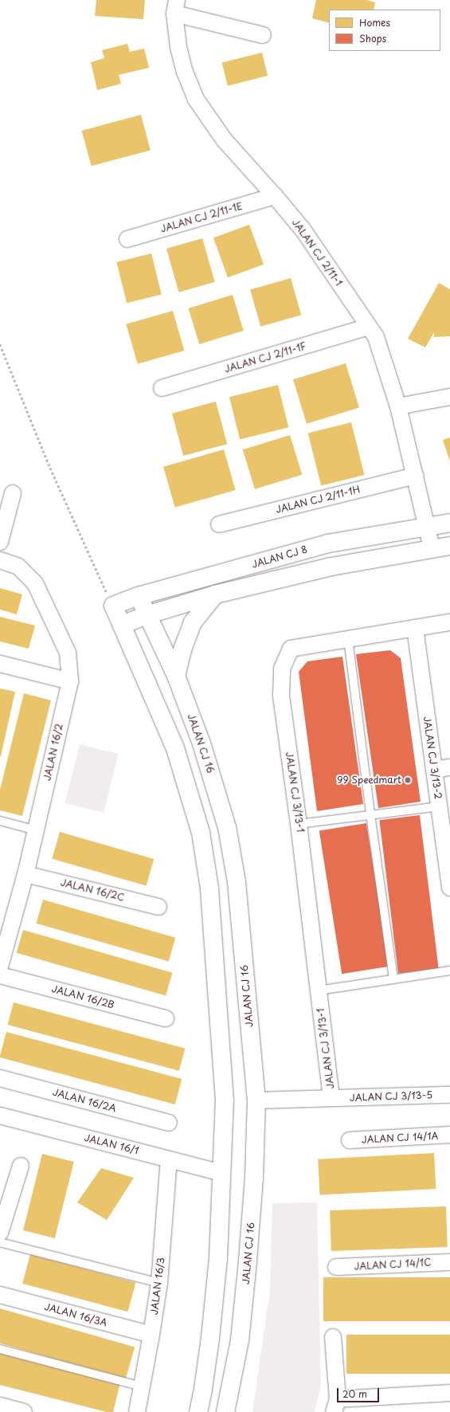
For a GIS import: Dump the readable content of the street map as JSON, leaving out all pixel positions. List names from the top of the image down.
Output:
{
  "streets": {
    "street": [
      "JALAN CJ 2/11-1E",
      "JALAN CJ 2/11-1",
      "JALAN CJ 2/11-1F",
      "JALAN CJ 2/11-1H",
      "JALAN CJ 8",
      "JALAN CJ 16",
      "JALAN 16/2",
      "JALAN CJ 3/13-2",
      "JALAN CJ 3/13-1",
      "JALAN 16/2C",
      "JALAN 16/2B",
      "JALAN CJ 3/13-5",
      "JALAN 16/2A",
      "JALAN CJ 14/1A",
      "JALAN 16/1",
      "JALAN CJ 14/1C",
      "JALAN 16/3",
      "JALAN 16/3A"
    ]
  },
  "crossings": [
    ["JALAN CJ 2/11-1E", "JALAN CJ 2/11-1"],
    ["JALAN CJ 2/11-1", "JALAN CJ 2/11-1F"],
    ["JALAN CJ 2/11-1", "JALAN CJ 2/11-1H"],
    ["JALAN CJ 2/11-1", "JALAN CJ 8"],
    ["JALAN CJ 8", "JALAN CJ 16"],
    ["JALAN CJ 16", "JALAN CJ 3/13-5"],
    ["JALAN 16/2", "JALAN 16/2C"],
    ["JALAN CJ 3/13-2", "JALAN CJ 3/13-1"],
    ["JALAN CJ 3/13-1", "JALAN CJ 3/13-5"],
    ["JALAN 16/1", "JALAN 16/3"],
    ["JALAN 16/3", "JALAN 16/3A"]
  ],
  "places": ["99 Speedmart"],
  "legend": ["Homes", "Shops"],
  "scale_bar": "20 m"
}
